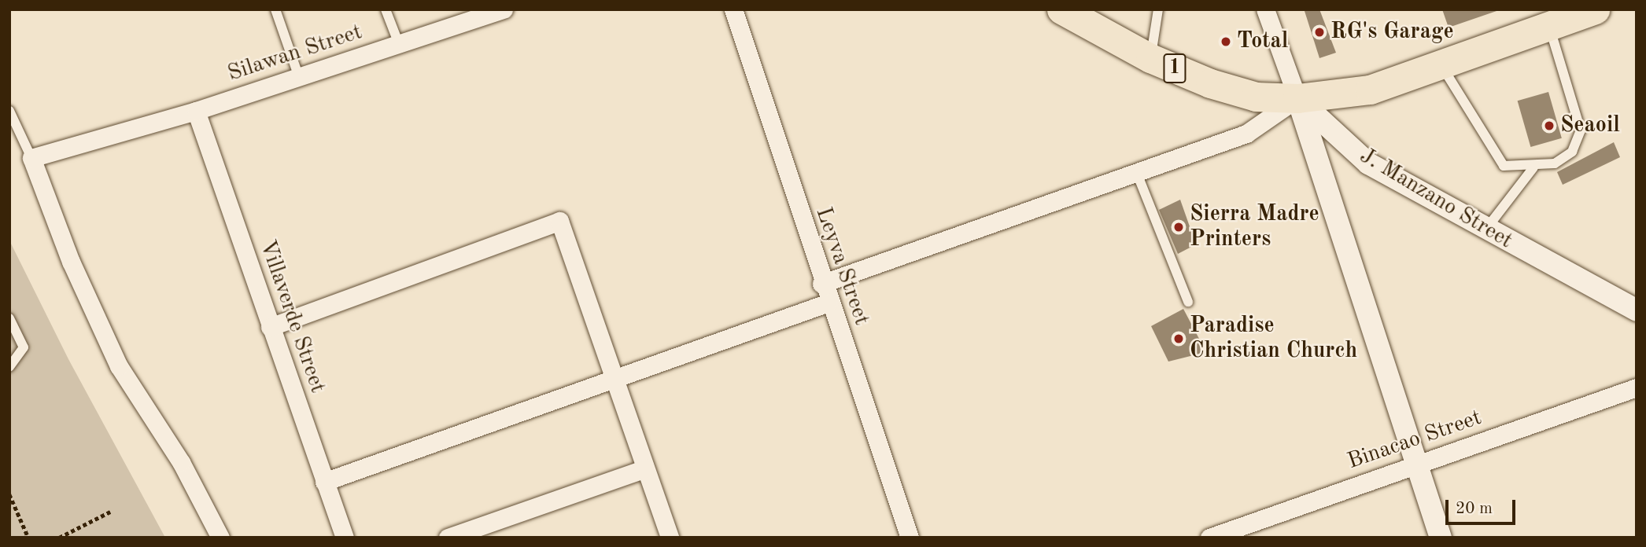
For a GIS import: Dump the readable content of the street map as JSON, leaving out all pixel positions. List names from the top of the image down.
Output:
{
  "streets": {
    "main road": ["1"],
    "street": [
      "Silawan Street",
      "J. Manzano Street",
      "Leyva Street",
      "Villaverde Street",
      "Binacao Street"
    ]
  },
  "crossings": [
    ["Silawan Street", "Villaverde Street"],
    ["1", "J. Manzano Street"]
  ],
  "places": [
    "RG's Garage",
    "Total",
    "Seaoil",
    "Sierra Madre Printers",
    "Paradise Christian Church"
  ],
  "scale_bar": "20 m"
}
